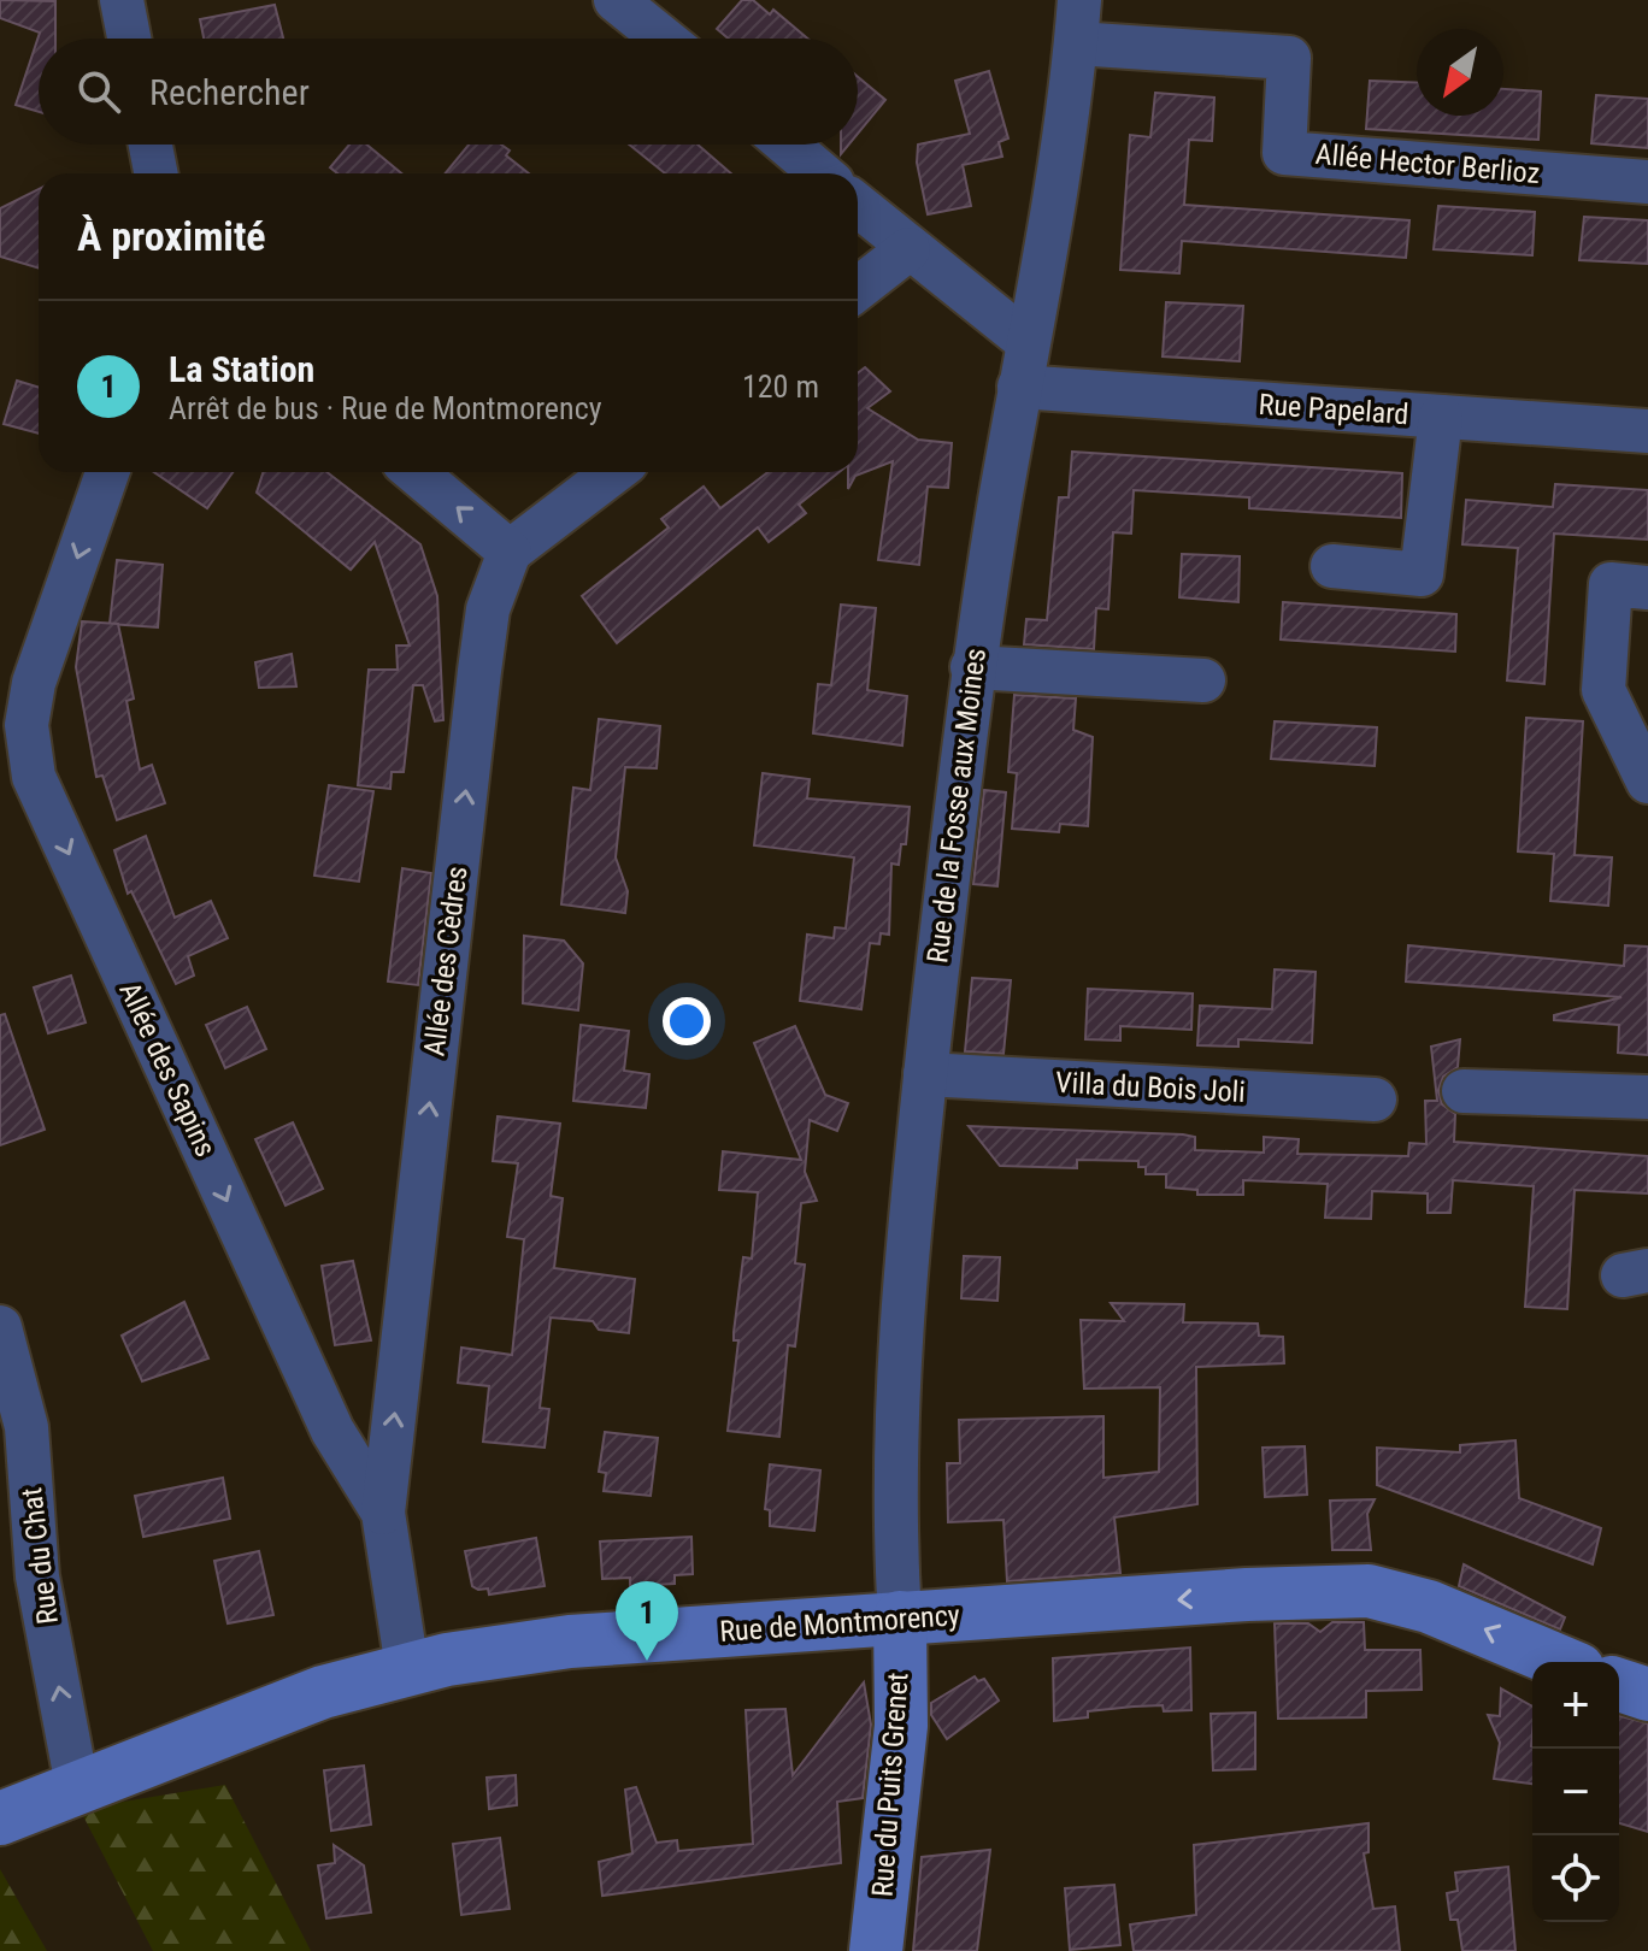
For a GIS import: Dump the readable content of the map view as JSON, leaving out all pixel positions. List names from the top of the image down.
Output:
{
  "streets": {
    "street": [
      "Allée Hector Berlioz",
      "Rue Papelard",
      "Rue de la Fosse aux Moines",
      "Allée des Cèdres",
      "Allée des Sapins",
      "Villa du Bois Joli",
      "Rue du Chat",
      "Rue de Montmorency",
      "Rue du Puits Grenet"
    ]
  },
  "crossings": [
    ["Allée Hector Berlioz", "Rue de la Fosse aux Moines"],
    ["Rue Papelard", "Rue de la Fosse aux Moines"],
    ["Rue de la Fosse aux Moines", "Villa du Bois Joli"],
    ["Rue de la Fosse aux Moines", "Rue de Montmorency"],
    ["Rue de la Fosse aux Moines", "Rue du Puits Grenet"],
    ["Allée des Cèdres", "Allée des Sapins"],
    ["Allée des Sapins", "Rue de Montmorency"],
    ["Rue du Chat", "Rue de Montmorency"],
    ["Rue de Montmorency", "Rue du Puits Grenet"]
  ],
  "one_way": [
    "Allée des Cèdres",
    "Allée des Sapins",
    "Rue du Chat",
    "Rue de Montmorency"
  ],
  "north": "bottom left",
  "page": {
    "search": "Rechercher",
    "heading": "À proximité",
    "list": [
      {
        "mark": "1",
        "name": "La Station",
        "note": "Arrêt de bus · Rue de Montmorency",
        "value": "120 m"
      }
    ],
    "pins": "1",
    "map_buttons": ["+", "−"]
  }
}
